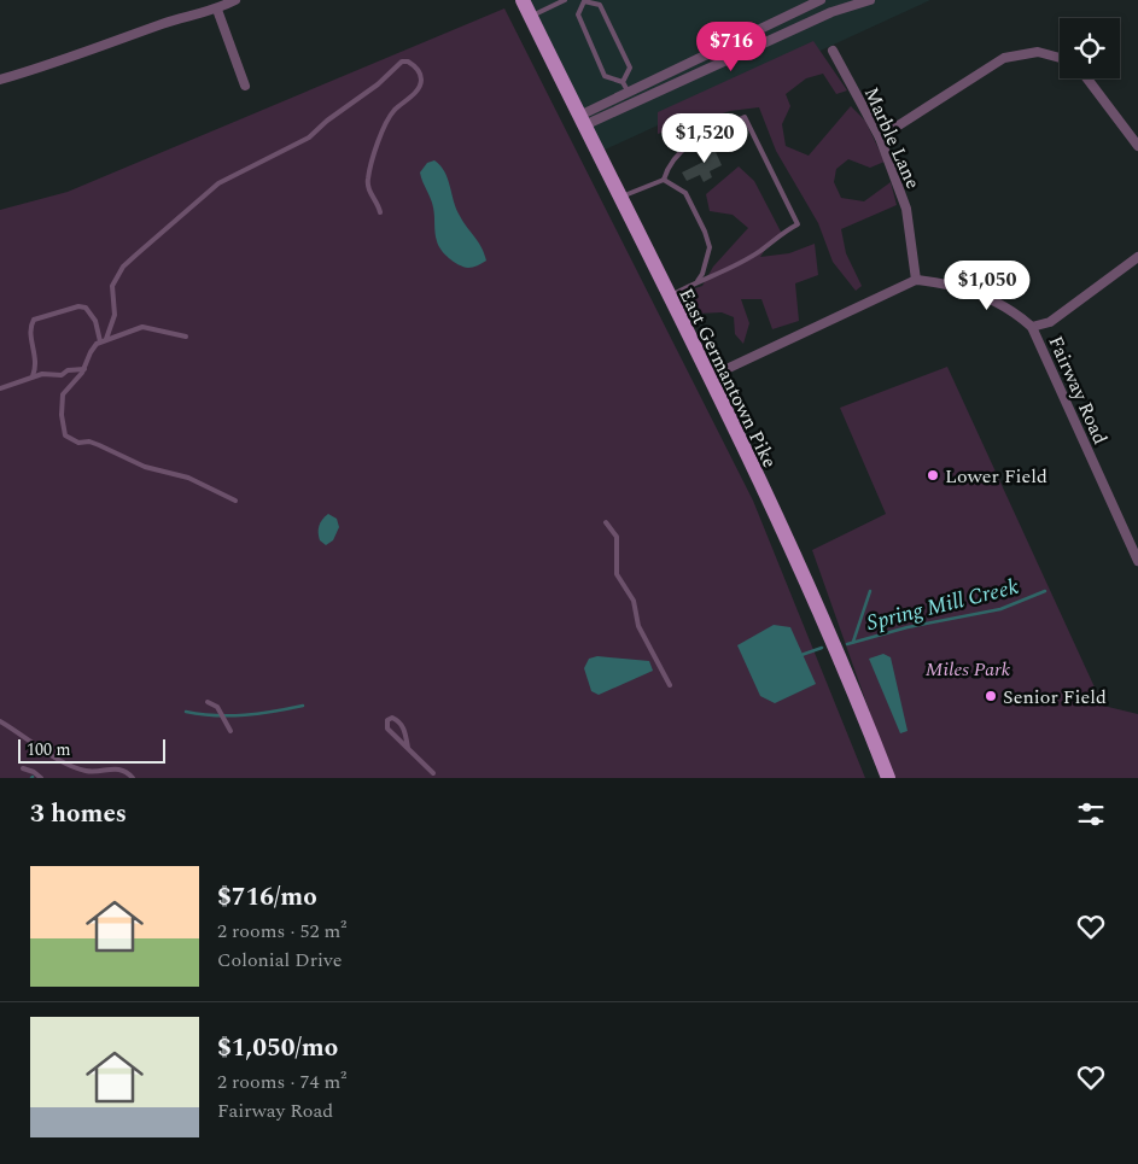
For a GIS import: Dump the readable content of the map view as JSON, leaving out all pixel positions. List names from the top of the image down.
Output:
{
  "streets": {
    "main road": ["East Germantown Pike"],
    "street": ["Marble Lane", "Fairway Road"]
  },
  "crossings": [
    ["Marble Lane", "Fairway Road"]
  ],
  "water": ["Spring Mill Creek"],
  "parks": ["Miles Park"],
  "places": ["Lower Field", "Senior Field"],
  "scale_bar": "100 m",
  "page": {
    "price": ["$716", "$1,520", "$1,050"],
    "scale": "100 m",
    "heading": "3 homes",
    "list": [
      {
        "name": "$716/mo",
        "note": "2 rooms · 52 m² · Colonial Drive"
      },
      {
        "name": "$1,050/mo",
        "note": "2 rooms · 74 m² · Fairway Road"
      }
    ]
  }
}
